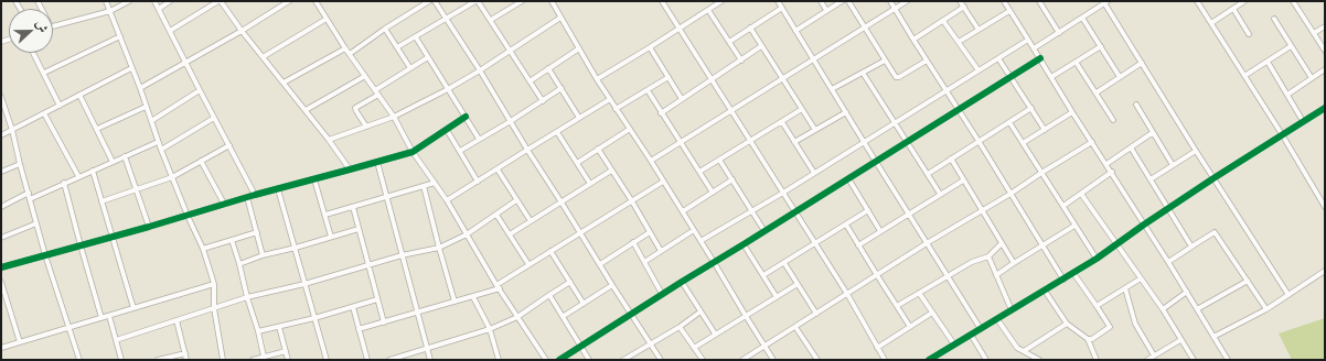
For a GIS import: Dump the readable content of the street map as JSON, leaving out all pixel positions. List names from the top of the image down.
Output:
{
  "north": "right"
}
